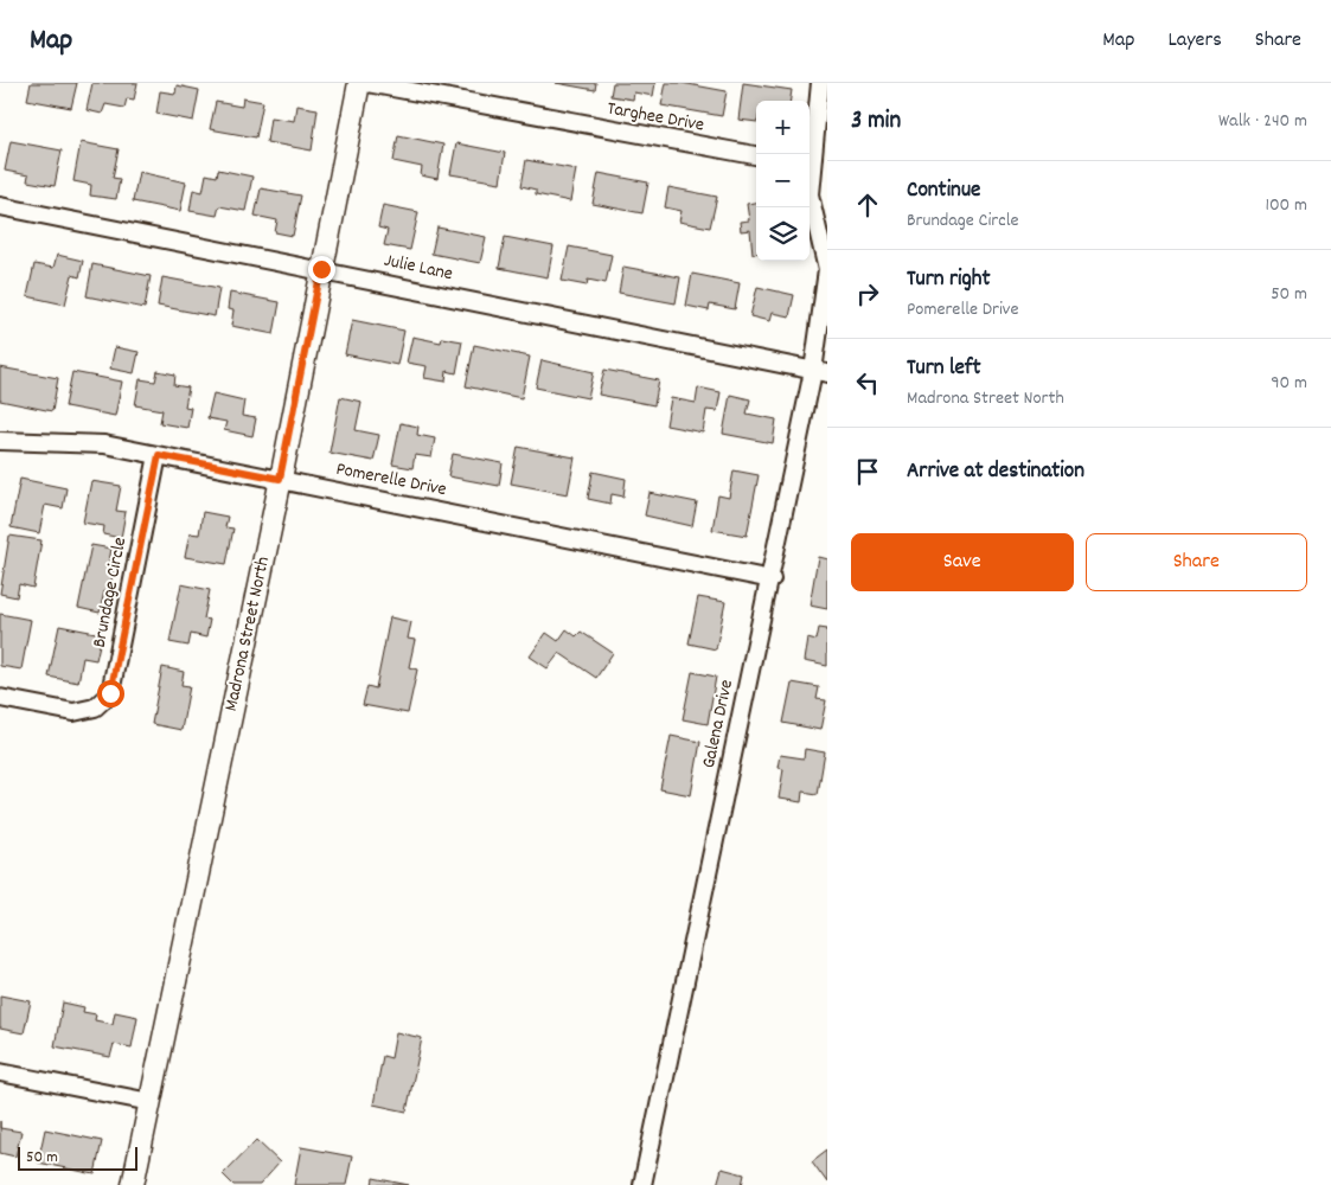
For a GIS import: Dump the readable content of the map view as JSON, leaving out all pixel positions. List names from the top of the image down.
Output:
{
  "streets": {
    "street": [
      "Targhee Drive",
      "Julie Lane",
      "Pomerelle Drive",
      "Brundage Circle",
      "Madrona Street North",
      "Galena Drive"
    ]
  },
  "crossings": [
    ["Julie Lane", "Madrona Street North"],
    ["Julie Lane", "Galena Drive"],
    ["Pomerelle Drive", "Brundage Circle"],
    ["Pomerelle Drive", "Madrona Street North"],
    ["Pomerelle Drive", "Galena Drive"]
  ],
  "scale_bar": "50 m",
  "page": {
    "header": "Map",
    "nav": ["Map", "Layers", "Share"],
    "heading": ["3 min", "Walk · 240 m"],
    "map_buttons": ["+", "−"],
    "list": [
      ["Continue", "Brundage Circle", "100 m"],
      ["Turn right", "Pomerelle Drive", "50 m"],
      ["Turn left", "Madrona Street North", "90 m"],
      "Arrive at destination"
    ],
    "buttons": ["Save", "Share"],
    "scale": "50 m"
  }
}
